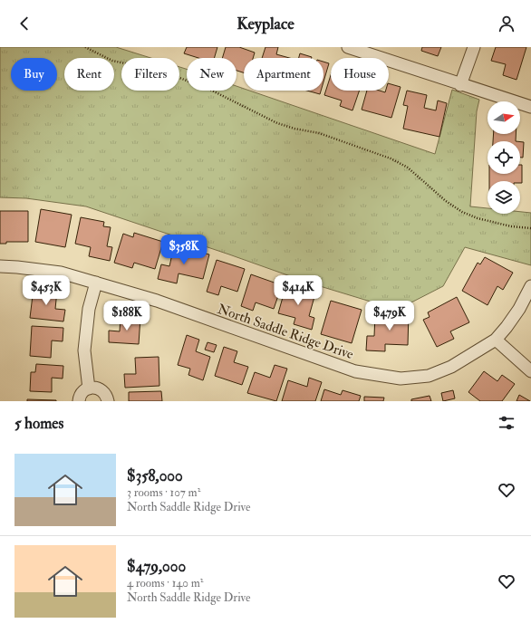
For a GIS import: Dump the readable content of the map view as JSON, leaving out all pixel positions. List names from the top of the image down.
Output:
{
  "streets": {
    "street": ["North Saddle Ridge Drive"]
  },
  "north": "right",
  "page": {
    "header": "Keyplace",
    "chip": [
      "Buy",
      "Rent",
      "Filters",
      "New",
      "Apartment",
      "House"
    ],
    "price": [
      "$358K",
      "$453K",
      "$414K",
      "$188K",
      "$479K"
    ],
    "heading": "5 homes",
    "list": [
      {
        "name": "$358,000",
        "note": "3 rooms · 107 m² · North Saddle Ridge Drive"
      },
      {
        "name": "$479,000",
        "note": "4 rooms · 140 m² · North Saddle Ridge Drive"
      }
    ]
  }
}
